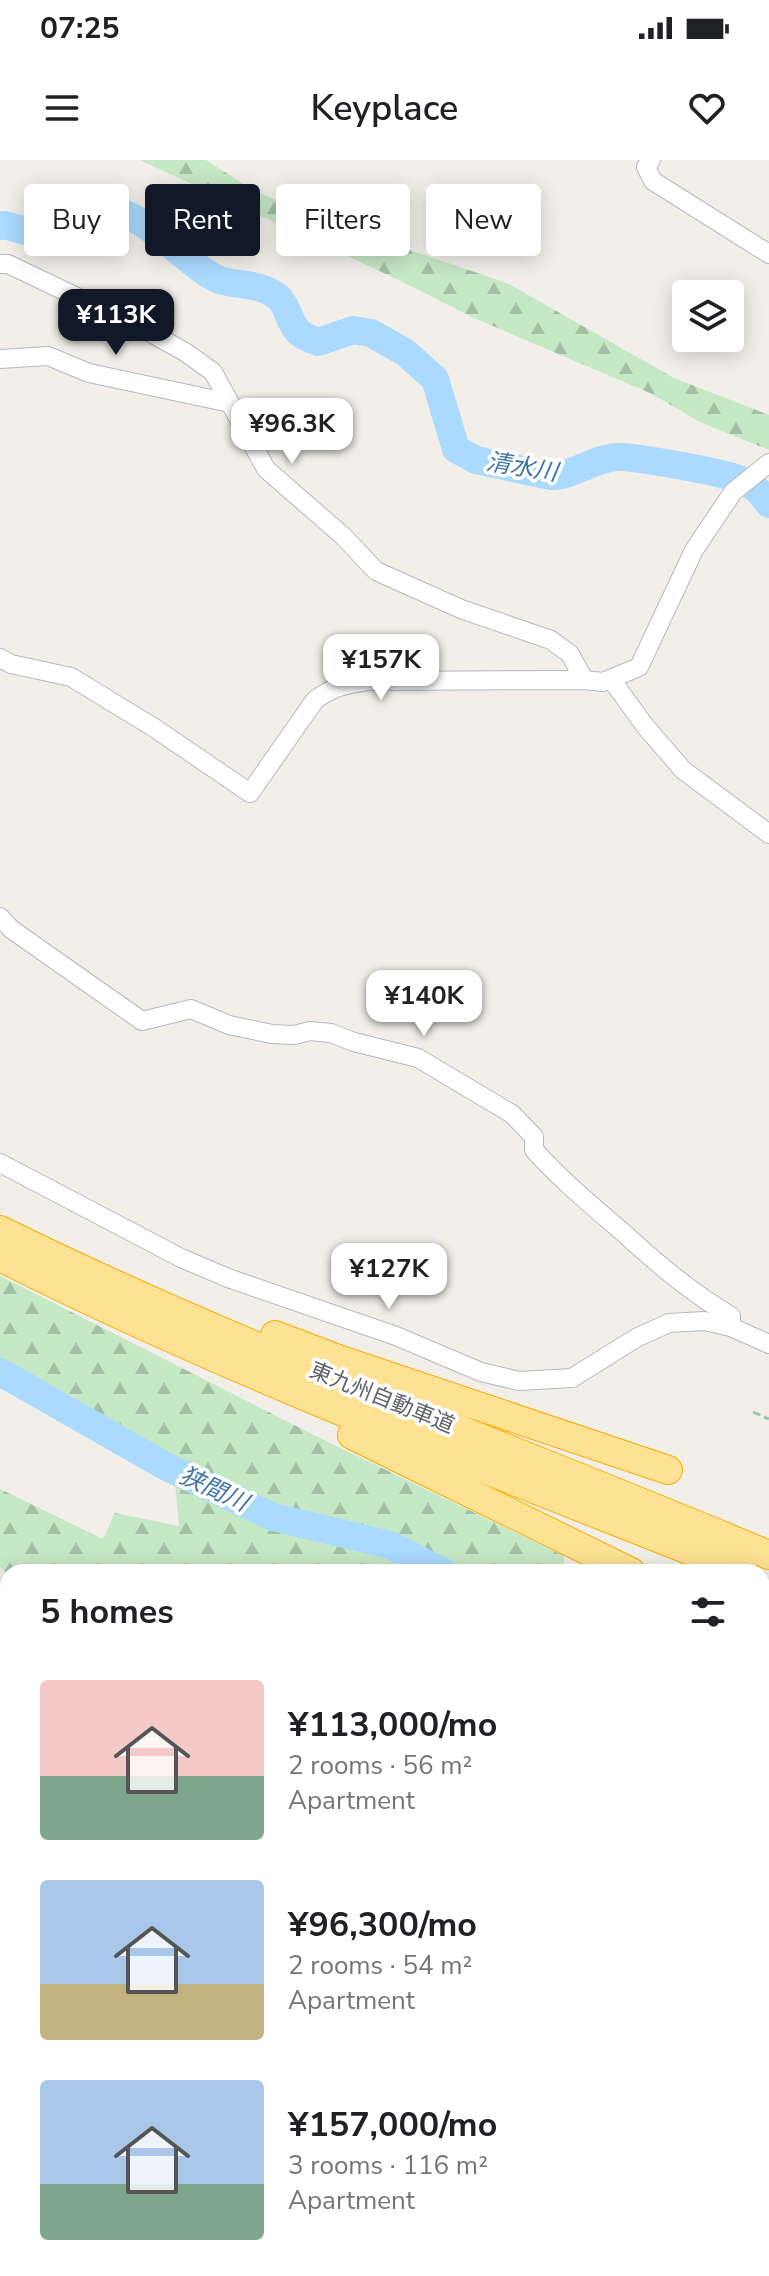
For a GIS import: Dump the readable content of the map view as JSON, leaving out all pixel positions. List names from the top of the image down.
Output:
{
  "streets": {
    "highway": ["東九州自動車道"]
  },
  "water": ["清水川", "狭間川"],
  "page": {
    "status": "07:25",
    "header": "Keyplace",
    "chip": [
      "Buy",
      "Rent",
      "Filters",
      "New"
    ],
    "price": [
      "¥113K",
      "¥96.3K",
      "¥157K",
      "¥140K",
      "¥127K"
    ],
    "heading": "5 homes",
    "list": [
      {
        "name": "¥113,000/mo",
        "note": "2 rooms · 56 m² · Apartment"
      },
      {
        "name": "¥96,300/mo",
        "note": "2 rooms · 54 m² · Apartment"
      },
      {
        "name": "¥157,000/mo",
        "note": "3 rooms · 116 m² · Apartment"
      }
    ]
  }
}
